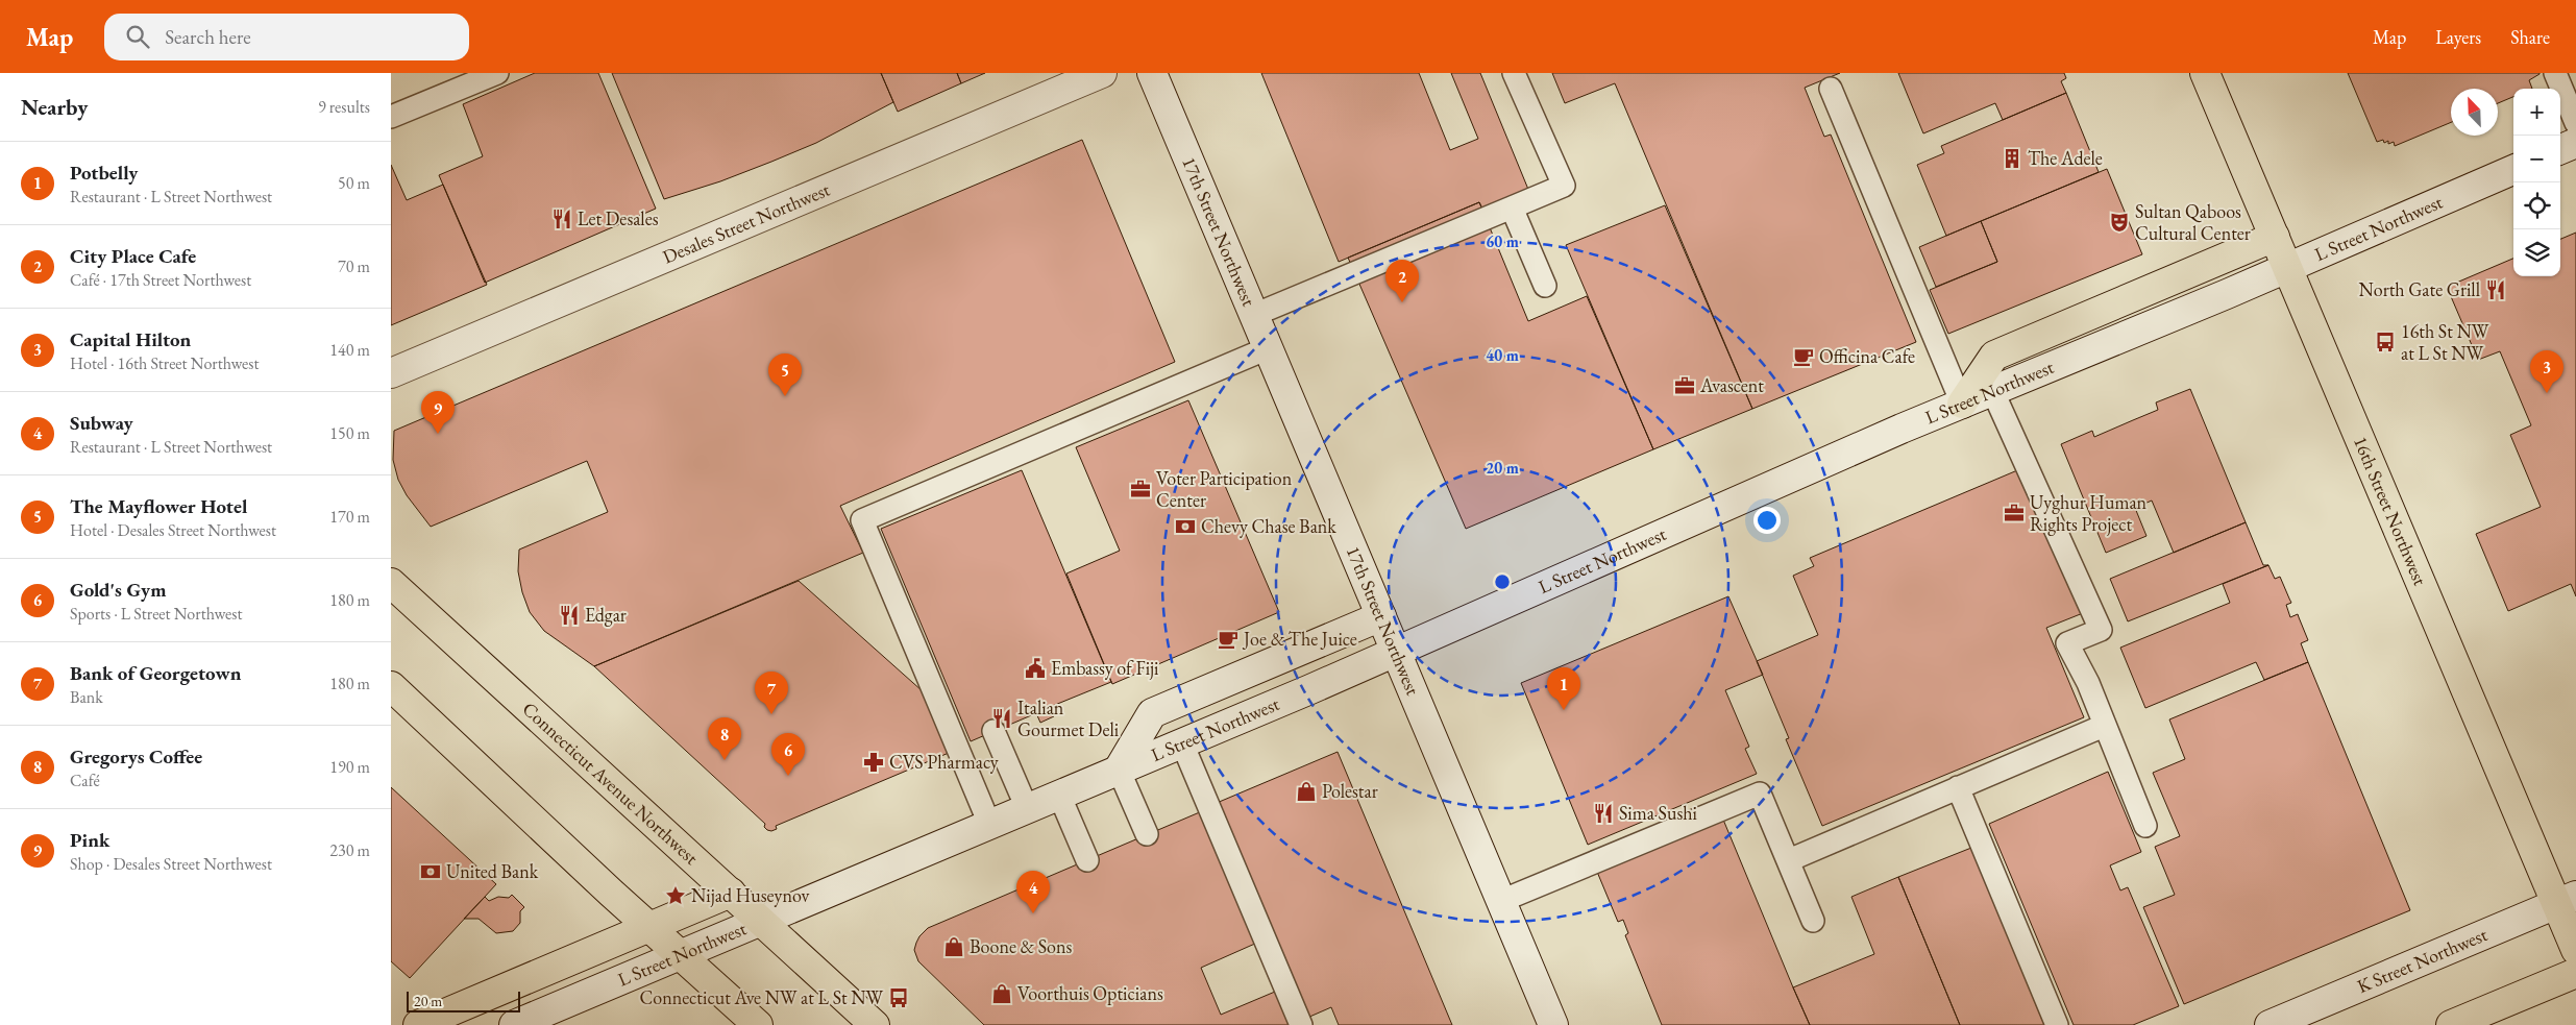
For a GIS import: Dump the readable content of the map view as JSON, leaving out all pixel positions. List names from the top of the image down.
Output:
{
  "streets": {
    "main road": [
      "Desales Street Northwest",
      "L Street Northwest",
      "17th Street Northwest",
      "16th Street Northwest",
      "Connecticut Avenue Northwest",
      "K Street Northwest"
    ]
  },
  "crossings": [
    ["L Street Northwest", "17th Street Northwest"],
    ["L Street Northwest", "16th Street Northwest"],
    ["L Street Northwest", "Connecticut Avenue Northwest"],
    ["16th Street Northwest", "K Street Northwest"]
  ],
  "places": {
    "building": ["The Adele"],
    "restaurant": [
      "Let Desales",
      "North Gate Grill",
      "Edgar",
      "Italian Gourmet Deli",
      "Sima Sushi"
    ],
    "theatre": ["Sultan Qaboos Cultural Center"],
    "bus stop": ["16th St NW at L St NW", "Connecticut Ave NW at L St NW"],
    "cafe": ["Officina Cafe", "Joe & The Juice"],
    "office": ["Avascent", "Voter Participation Center", "Uyghur Human Rights Project"],
    "bank": ["Chevy Chase Bank", "United Bank"],
    "public building": ["Embassy of Fiji"],
    "pharmacy": ["CVS Pharmacy"],
    "shop": ["Polestar", "Boone & Sons", "Voorthuis Opticians"],
    "place": ["Nijad Huseynov"]
  },
  "scale_bar": "20 m",
  "north": "top left",
  "page": {
    "header": "Map",
    "search": "Search here",
    "nav": ["Map", "Layers", "Share"],
    "heading": ["Nearby", "9 results"],
    "map_buttons": ["+", "−"],
    "list": [
      {
        "mark": "1",
        "name": "Potbelly",
        "note": "Restaurant · L Street Northwest",
        "value": "50 m"
      },
      {
        "mark": "2",
        "name": "City Place Cafe",
        "note": "Café · 17th Street Northwest",
        "value": "70 m"
      },
      {
        "mark": "3",
        "name": "Capital Hilton",
        "note": "Hotel · 16th Street Northwest",
        "value": "140 m"
      },
      {
        "mark": "4",
        "name": "Subway",
        "note": "Restaurant · L Street Northwest",
        "value": "150 m"
      },
      {
        "mark": "5",
        "name": "The Mayflower Hotel",
        "note": "Hotel · Desales Street Northwest",
        "value": "170 m"
      },
      {
        "mark": "6",
        "name": "Gold's Gym",
        "note": "Sports · L Street Northwest",
        "value": "180 m"
      },
      {
        "mark": "7",
        "name": "Bank of Georgetown",
        "note": "Bank",
        "value": "180 m"
      },
      {
        "mark": "8",
        "name": "Gregorys Coffee",
        "note": "Café",
        "value": "190 m"
      },
      {
        "mark": "9",
        "name": "Pink",
        "note": "Shop · Desales Street Northwest",
        "value": "230 m"
      }
    ],
    "pins": [
      "2",
      "3",
      "5",
      "9",
      "1",
      "7",
      "8",
      "6",
      "4"
    ],
    "scale": "20 m"
  },
  "rings": ["60 m", "40 m", "20 m"]
}
